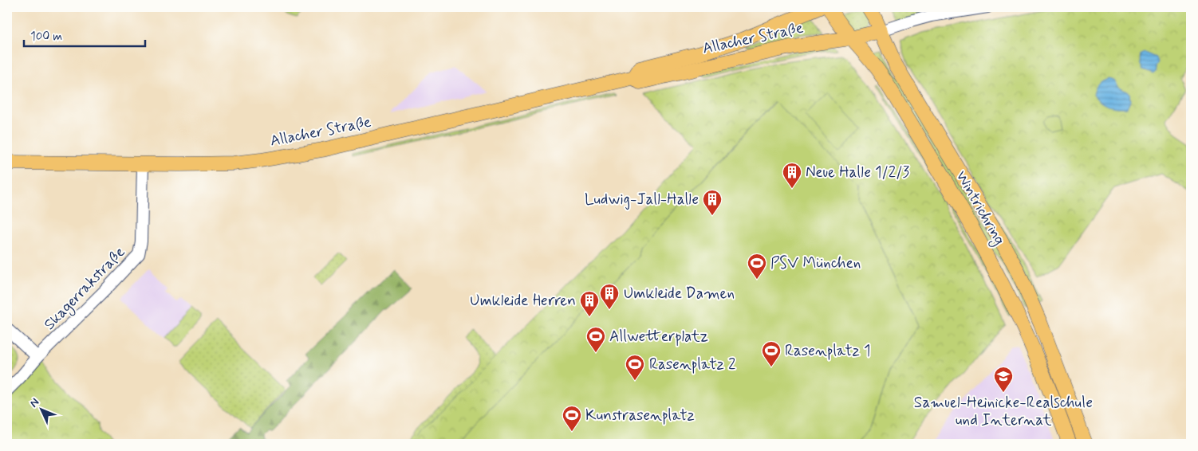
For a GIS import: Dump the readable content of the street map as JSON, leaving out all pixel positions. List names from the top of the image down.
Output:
{
  "streets": {
    "main road": ["Allacher Straße", "Wintrichring"],
    "street": ["Skagerrakstraße"]
  },
  "crossings": [
    ["Allacher Straße", "Wintrichring"],
    ["Allacher Straße", "Skagerrakstraße"]
  ],
  "places": {
    "building": [
      "Neue Halle 1/2/3",
      "Ludwig-Jall-Halle",
      "Umkleide Damen",
      "Umkleide Herren"
    ],
    "sports": [
      "PSV München",
      "Allwetterplatz",
      "Rasenplatz 1",
      "Rasenplatz 2",
      "Kunstrasenplatz"
    ],
    "school or university": ["Samuel-Heinicke-Realschule und Internat"]
  },
  "scale_bar": "100 m",
  "north": "top left"
}
